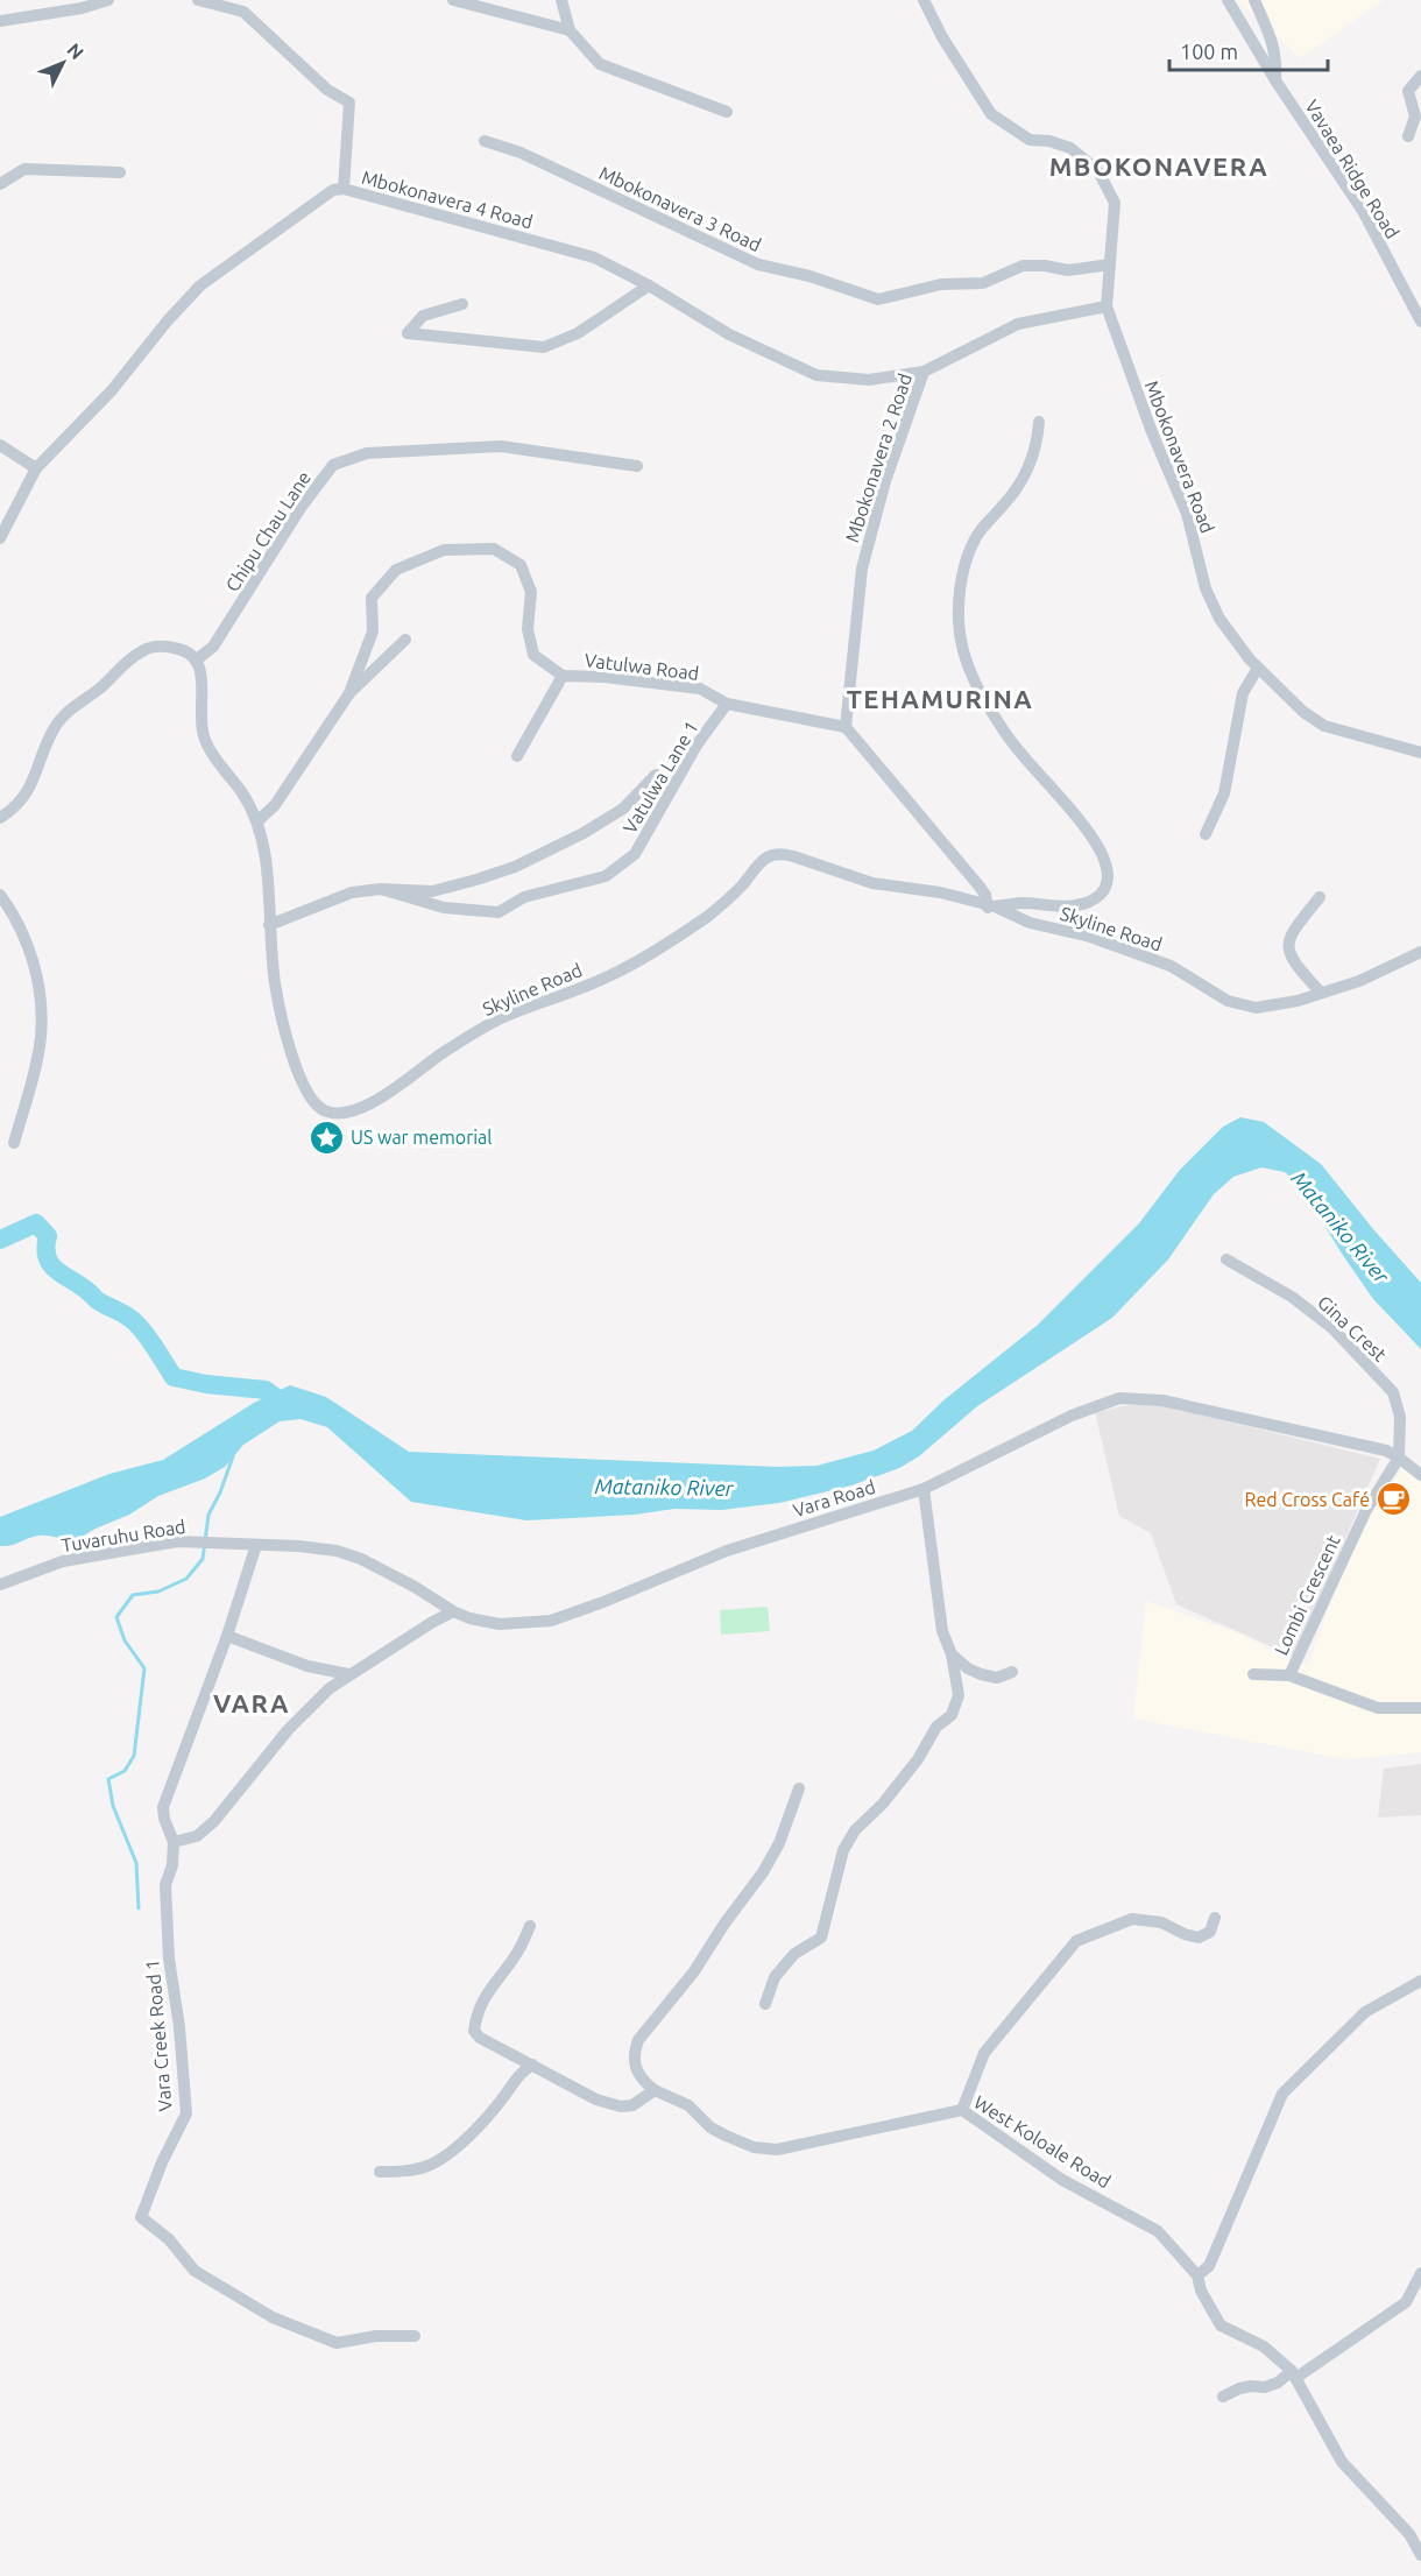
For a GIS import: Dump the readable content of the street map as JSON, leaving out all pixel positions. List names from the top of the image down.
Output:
{
  "streets": {
    "street": [
      "Vavaea Ridge Road",
      "Mbokonavera 4 Road",
      "Mbokonavera 3 Road",
      "Mbokonavera Road",
      "Mbokonavera 2 Road",
      "Chipu Chau Lane",
      "Vatulwa Road",
      "Vatulwa Lane 1",
      "Skyline Road",
      "Gina Crest",
      "Vara Road",
      "Tuvaruhu Road",
      "Lombi Crescent",
      "Vara Creek Road 1",
      "West Koloale Road"
    ]
  },
  "crossings": [
    ["Mbokonavera 4 Road", "Mbokonavera 2 Road"],
    ["Mbokonavera Road", "Mbokonavera 2 Road"],
    ["Mbokonavera 2 Road", "Vatulwa Road"],
    ["Chipu Chau Lane", "Skyline Road"],
    ["Vatulwa Road", "Vatulwa Lane 1"],
    ["Gina Crest", "Vara Road"],
    ["Gina Crest", "Lombi Crescent"],
    ["Vara Road", "Tuvaruhu Road"],
    ["Vara Road", "Lombi Crescent"],
    ["Vara Road", "Vara Creek Road 1"],
    ["Tuvaruhu Road", "Vara Creek Road 1"]
  ],
  "districts": ["MBOKONAVERA", "TEHAMURINA", "VARA"],
  "water": ["Mataniko River"],
  "places": {
    "place": ["US war memorial"],
    "cafe": ["Red Cross Café"]
  },
  "scale_bar": "100 m",
  "north": "top right"
}
